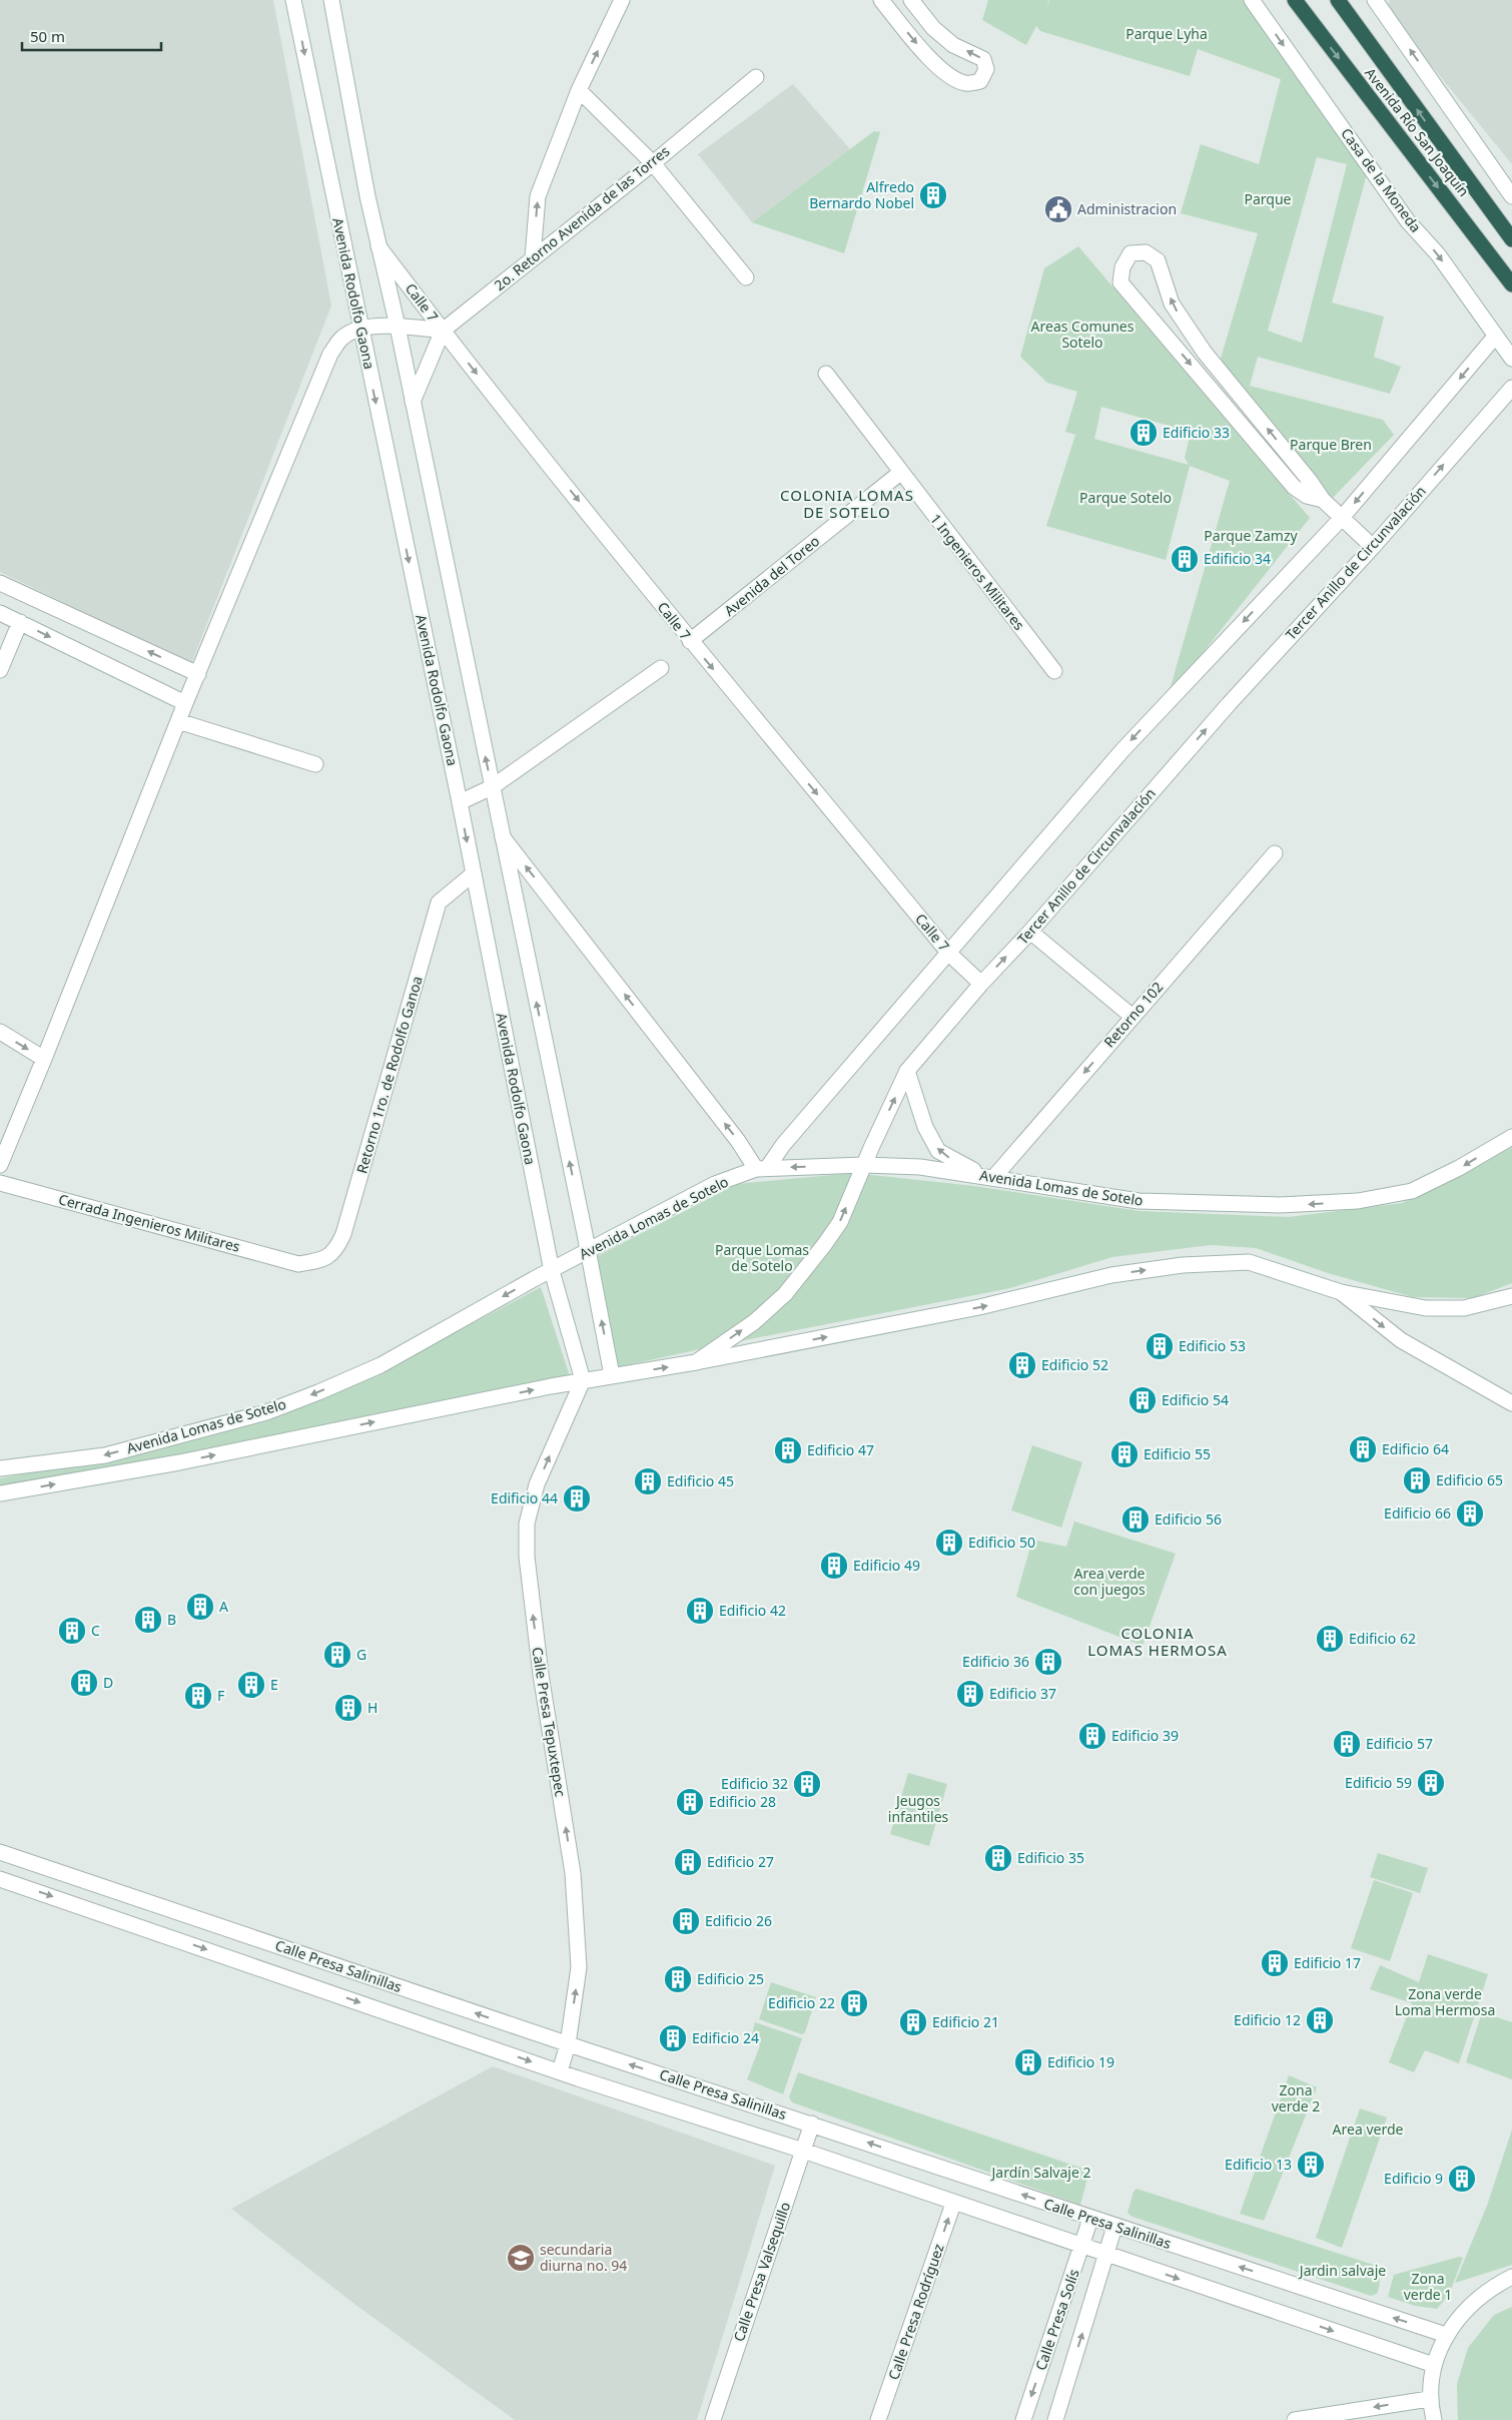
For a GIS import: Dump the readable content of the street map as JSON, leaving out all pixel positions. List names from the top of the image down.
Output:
{
  "streets": {
    "highway": ["Avenida Río San Joaquín"],
    "street": [
      "Casa de la Moneda",
      "2o. Retorno Avenida de las Torres",
      "Avenida Rodolfo Gaona",
      "Calle 7",
      "Tercer Anillo de Circunvalación",
      "1 Ingenieros Militares",
      "Avenida del Toreo",
      "Retorno 102",
      "Retorno 1ro. de Rodolfo Ganoa",
      "Avenida Lomas de Sotelo",
      "Cerrada Ingenieros Militares",
      "Calle Presa Tepuxtepec",
      "Calle Presa Salinillas",
      "Calle Presa Valsequillo",
      "Calle Presa Rodríguez",
      "Calle Presa Solís"
    ]
  },
  "crossings": [
    ["2o. Retorno Avenida de las Torres", "Calle 7"],
    ["Avenida Rodolfo Gaona", "Retorno 1ro. de Rodolfo Ganoa"],
    ["Avenida Rodolfo Gaona", "Avenida Lomas de Sotelo"],
    ["Avenida Rodolfo Gaona", "Calle Presa Tepuxtepec"],
    ["Calle 7", "Tercer Anillo de Circunvalación"],
    ["Calle 7", "Avenida del Toreo"],
    ["Tercer Anillo de Circunvalación", "Avenida Lomas de Sotelo"],
    ["1 Ingenieros Militares", "Avenida del Toreo"],
    ["Retorno 102", "Avenida Lomas de Sotelo"],
    ["Retorno 1ro. de Rodolfo Ganoa", "Cerrada Ingenieros Militares"],
    ["Avenida Lomas de Sotelo", "Calle Presa Tepuxtepec"],
    ["Calle Presa Tepuxtepec", "Calle Presa Salinillas"],
    ["Calle Presa Salinillas", "Calle Presa Valsequillo"],
    ["Calle Presa Salinillas", "Calle Presa Rodríguez"],
    ["Calle Presa Salinillas", "Calle Presa Solís"]
  ],
  "one_way": [
    "Calle 7",
    "Retorno 102",
    "Calle Presa Tepuxtepec",
    "Calle Presa Rodríguez"
  ],
  "districts": ["COLONIA LOMAS DE SOTELO", "COLONIA LOMAS HERMOSA"],
  "parks": [
    "Parque Lyha",
    "Parque",
    "Areas Comunes Sotelo",
    "Parque Bren",
    "Parque Sotelo",
    "Parque Zamzy",
    "Parque Lomas de Sotelo",
    "Area verde con juegos",
    "Jeugos infantiles",
    "Zona verde Loma Hermosa",
    "Zona verde 2",
    "Area verde",
    "Jardín Salvaje 2",
    "Jardin salvaje",
    "Zona verde 1"
  ],
  "places": {
    "building": [
      "Alfredo Bernardo Nobel",
      "Edificio 33",
      "Edificio 34",
      "Edificio 53",
      "Edificio 52",
      "Edificio 54",
      "Edificio 64",
      "Edificio 47",
      "Edificio 55",
      "Edificio 65",
      "Edificio 45",
      "Edificio 44",
      "Edificio 66",
      "Edificio 56",
      "Edificio 50",
      "Edificio 49",
      "A",
      "Edificio 42",
      "B",
      "C",
      "Edificio 62",
      "G",
      "Edificio 36",
      "D",
      "E",
      "Edificio 37",
      "F",
      "H",
      "Edificio 39",
      "Edificio 57",
      "Edificio 59",
      "Edificio 32",
      "Edificio 28",
      "Edificio 35",
      "Edificio 27",
      "Edificio 26",
      "Edificio 17",
      "Edificio 25",
      "Edificio 22",
      "Edificio 12",
      "Edificio 21",
      "Edificio 24",
      "Edificio 19",
      "Edificio 13",
      "Edificio 9"
    ],
    "public building": ["Administracion"],
    "school or university": ["secundaria diurna no. 94"]
  },
  "scale_bar": "50 m"
}
